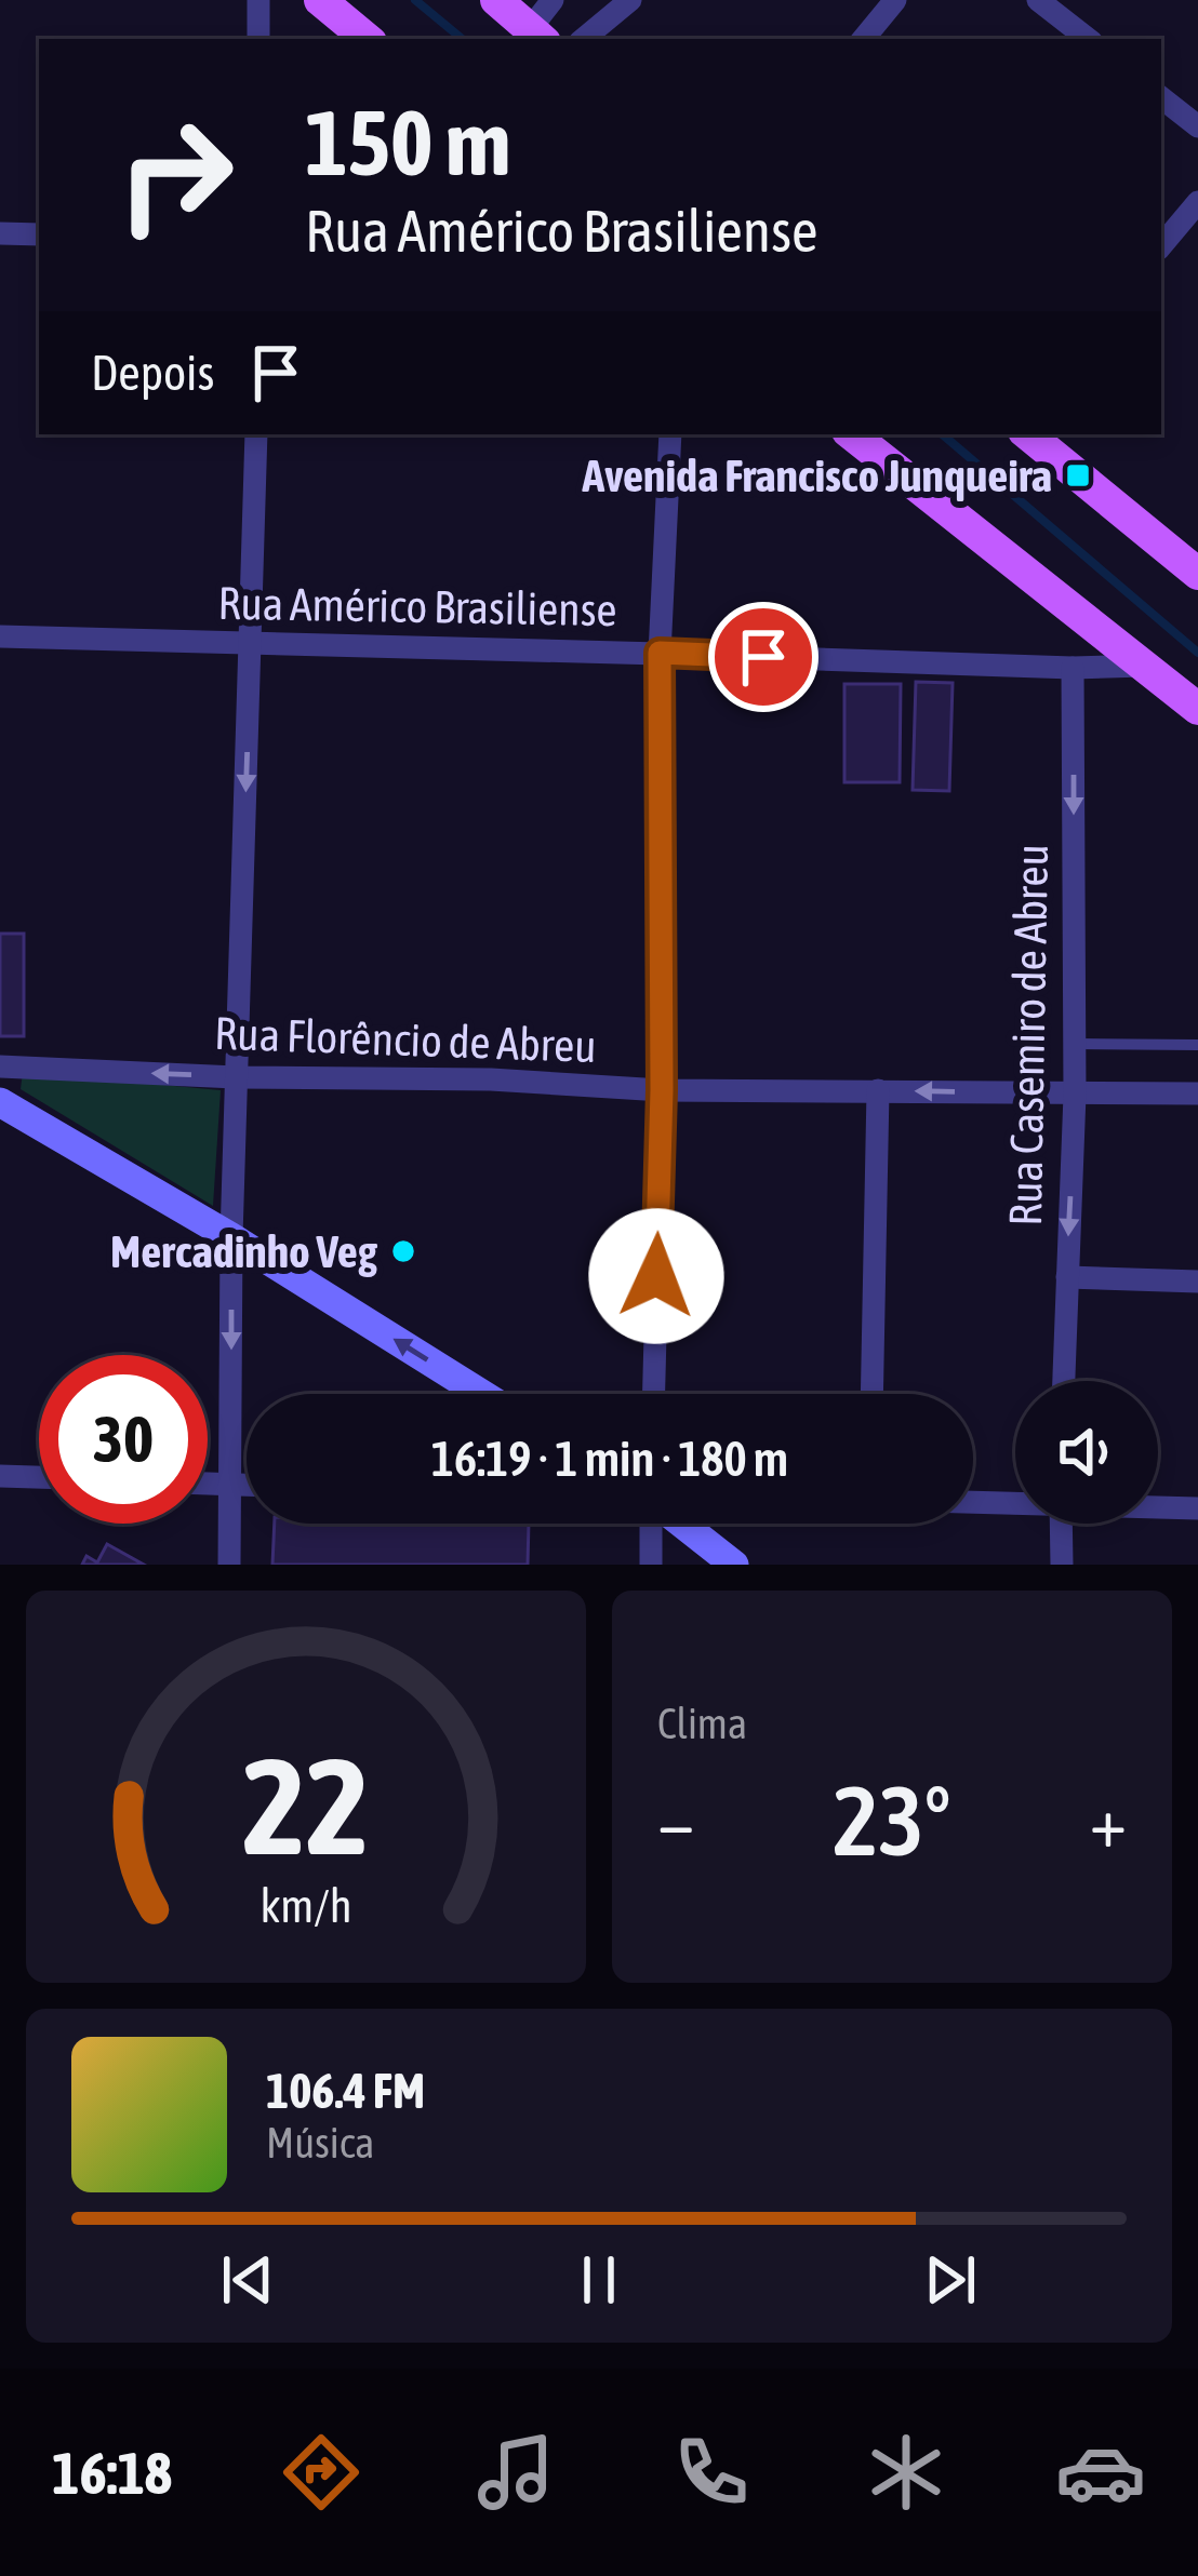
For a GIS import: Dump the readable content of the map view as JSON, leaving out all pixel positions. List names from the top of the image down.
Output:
{
  "streets": {
    "street": ["Rua Américo Brasiliense", "Rua Casemiro de Abreu", "Rua Florêncio de Abreu"]
  },
  "crossings": [
    ["Rua Américo Brasiliense", "Rua Casemiro de Abreu"],
    ["Rua Casemiro de Abreu", "Rua Florêncio de Abreu"]
  ],
  "one_way": ["Rua Florêncio de Abreu"],
  "places": {
    "transit": ["Avenida Francisco Junqueira"],
    "other": ["Mercadinho Veg"]
  },
  "page": {
    "turn": ["150 m", "Rua Américo Brasiliense"],
    "then": "Depois",
    "limit": "30",
    "trip": "16:19 · 1 min · 180 m",
    "tile": "Clima",
    "heat": ["−", "23°", "+"],
    "song": ["106.4 FM", "Música"],
    "tabs": "16:18",
    "gauge": ["22", "km/h"]
  }
}
